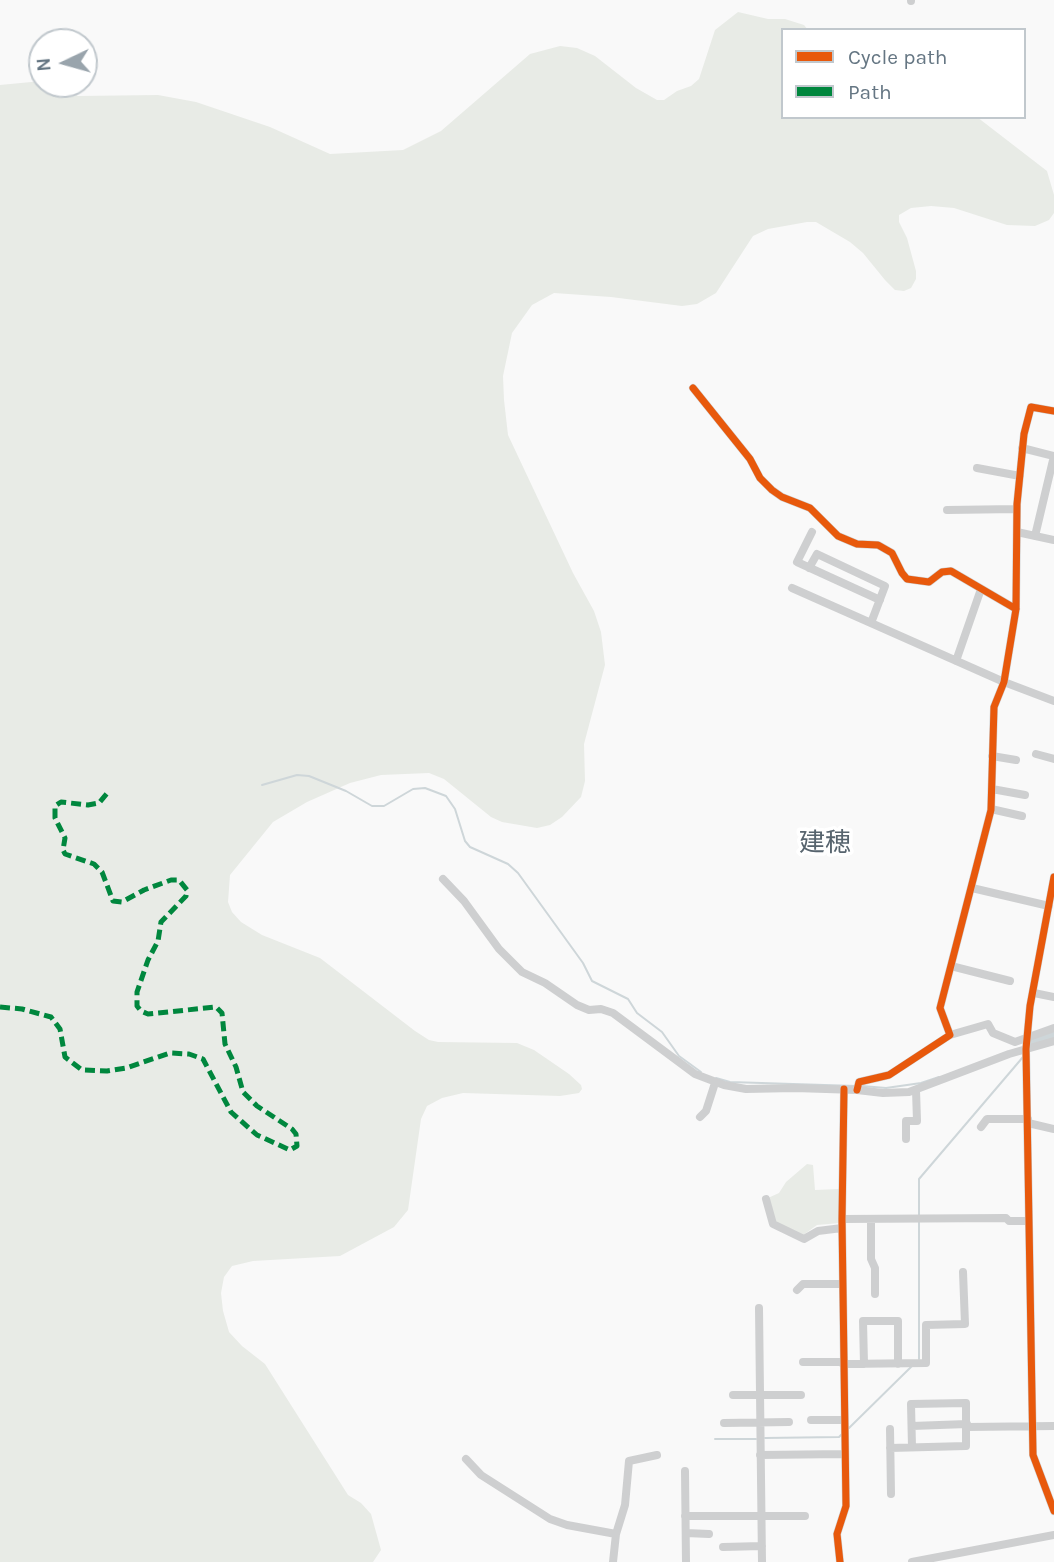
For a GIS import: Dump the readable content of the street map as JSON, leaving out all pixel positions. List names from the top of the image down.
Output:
{
  "districts": ["建穂"],
  "legend": ["Cycle path", "Path"],
  "north": "left"
}
